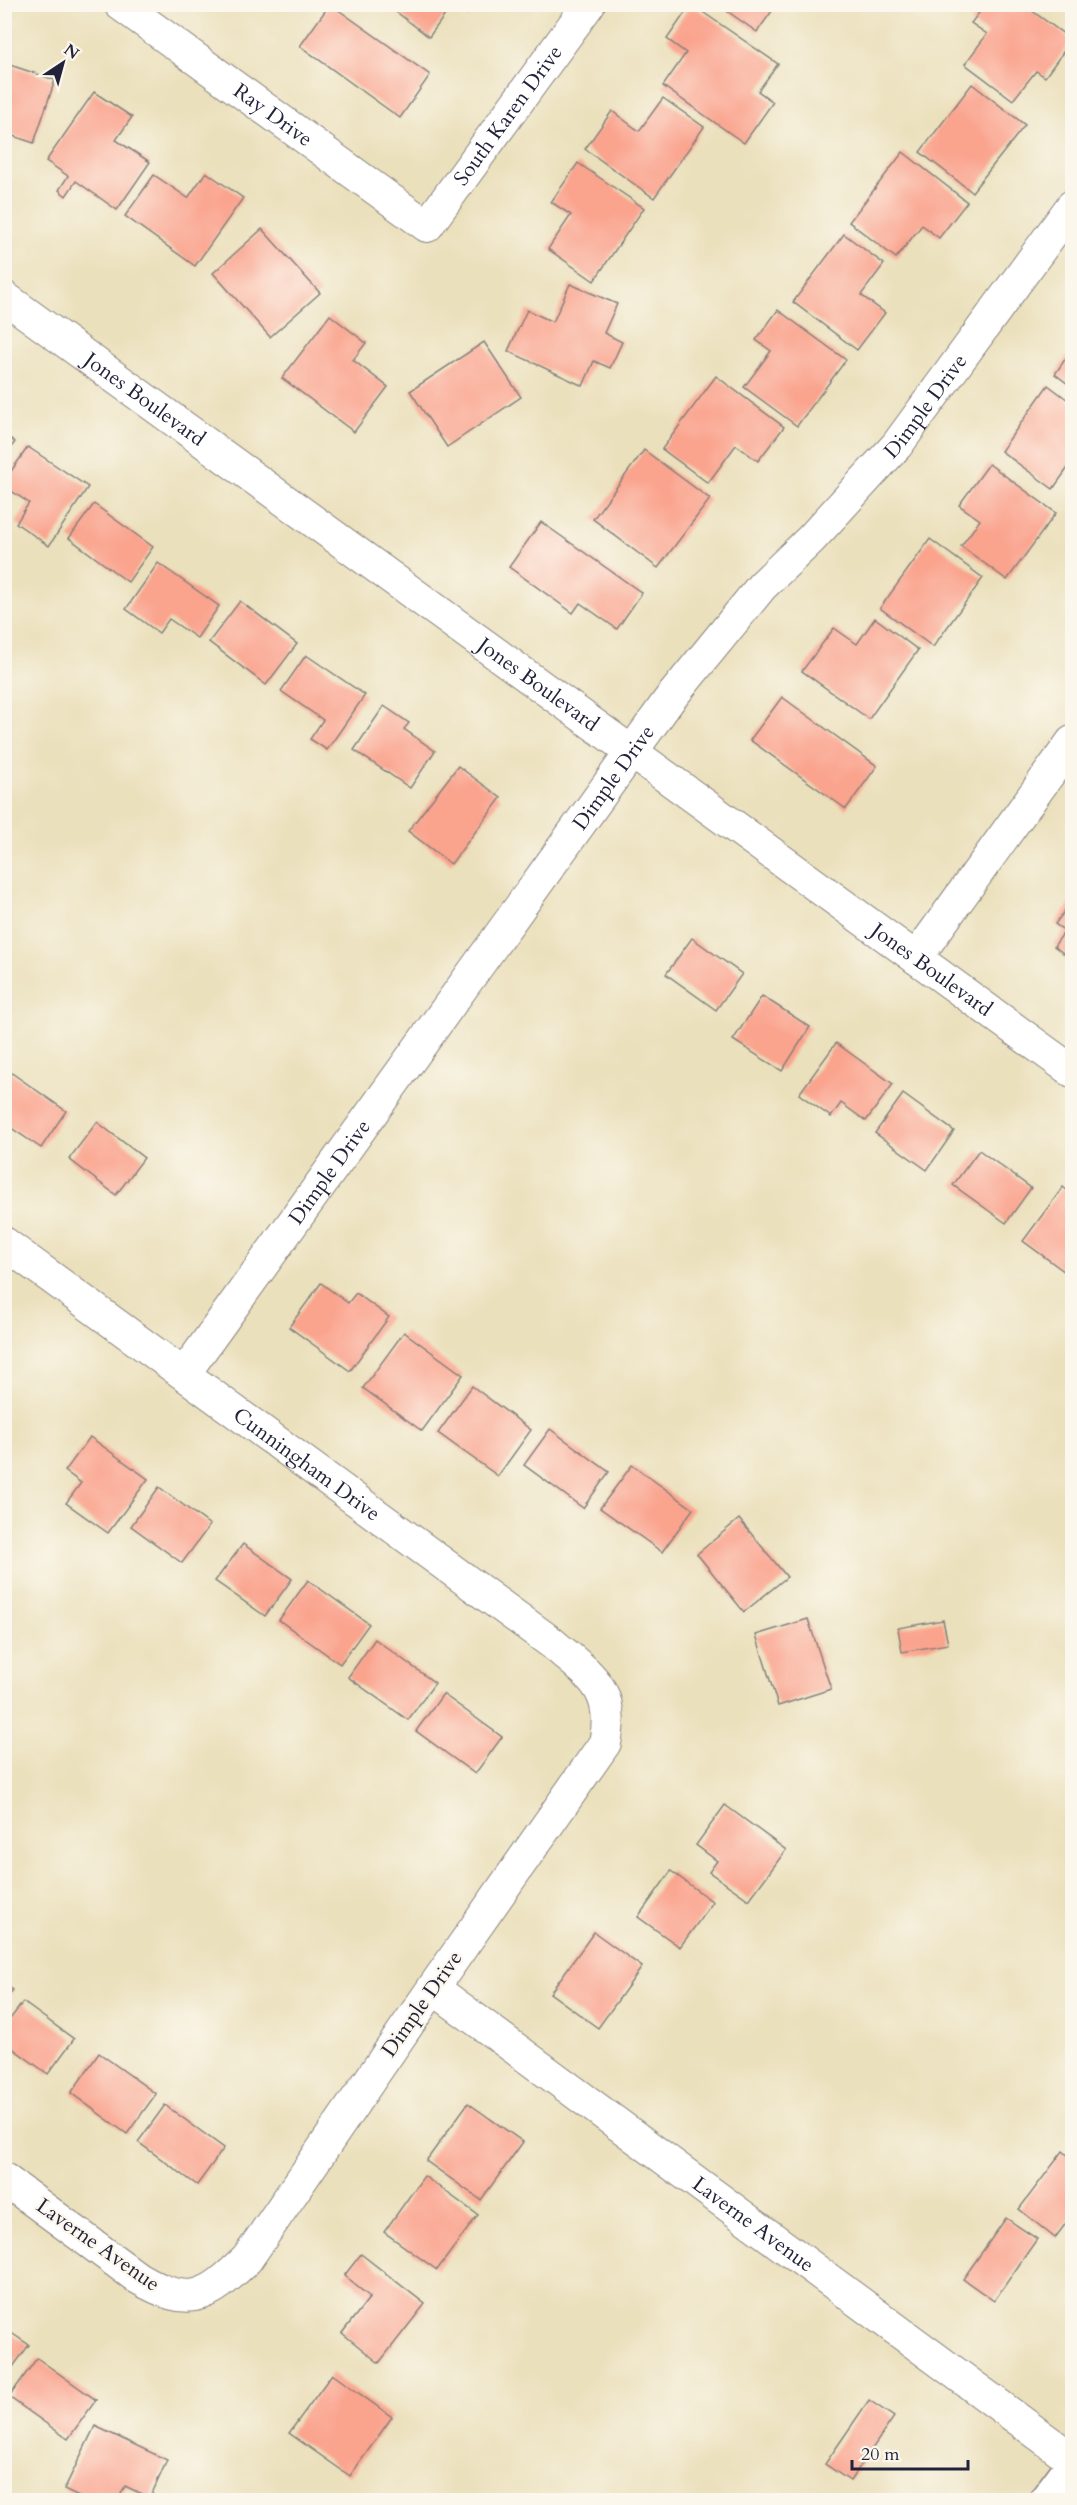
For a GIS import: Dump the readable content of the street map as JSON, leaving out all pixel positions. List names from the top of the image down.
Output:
{
  "streets": {
    "street": [
      "Ray Drive",
      "South Karen Drive",
      "Jones Boulevard",
      "Dimple Drive",
      "Cunningham Drive",
      "Laverne Avenue"
    ]
  },
  "crossings": [
    ["Ray Drive", "South Karen Drive"],
    ["Jones Boulevard", "Dimple Drive"],
    ["Dimple Drive", "Cunningham Drive"],
    ["Dimple Drive", "Laverne Avenue"]
  ],
  "scale_bar": "20 m",
  "north": "top right"
}
